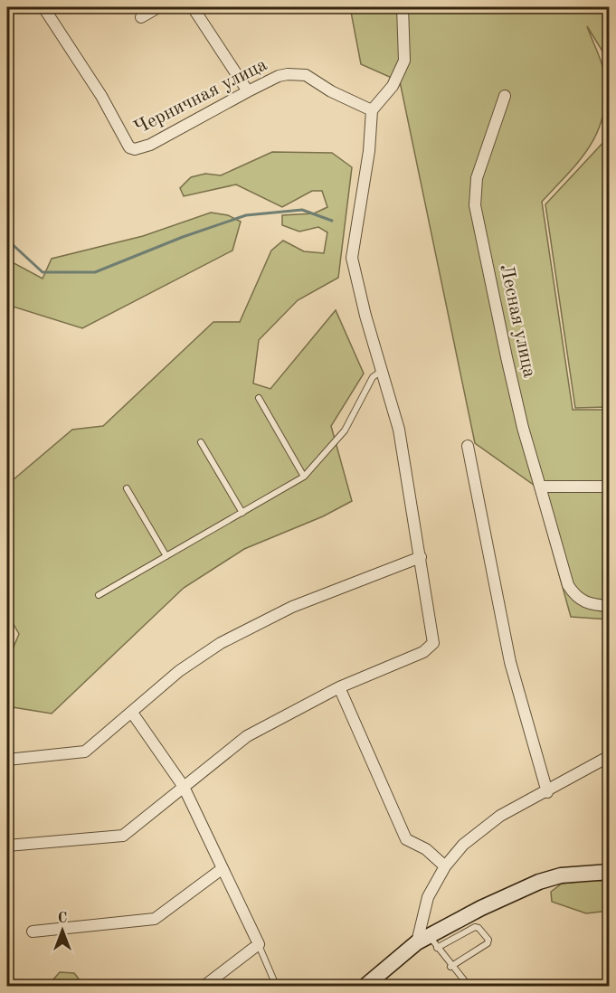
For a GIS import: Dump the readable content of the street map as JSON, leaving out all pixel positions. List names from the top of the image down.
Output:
{
  "streets": {
    "street": ["Черничная улица", "Лесная улица"]
  },
  "north": "top"
}
